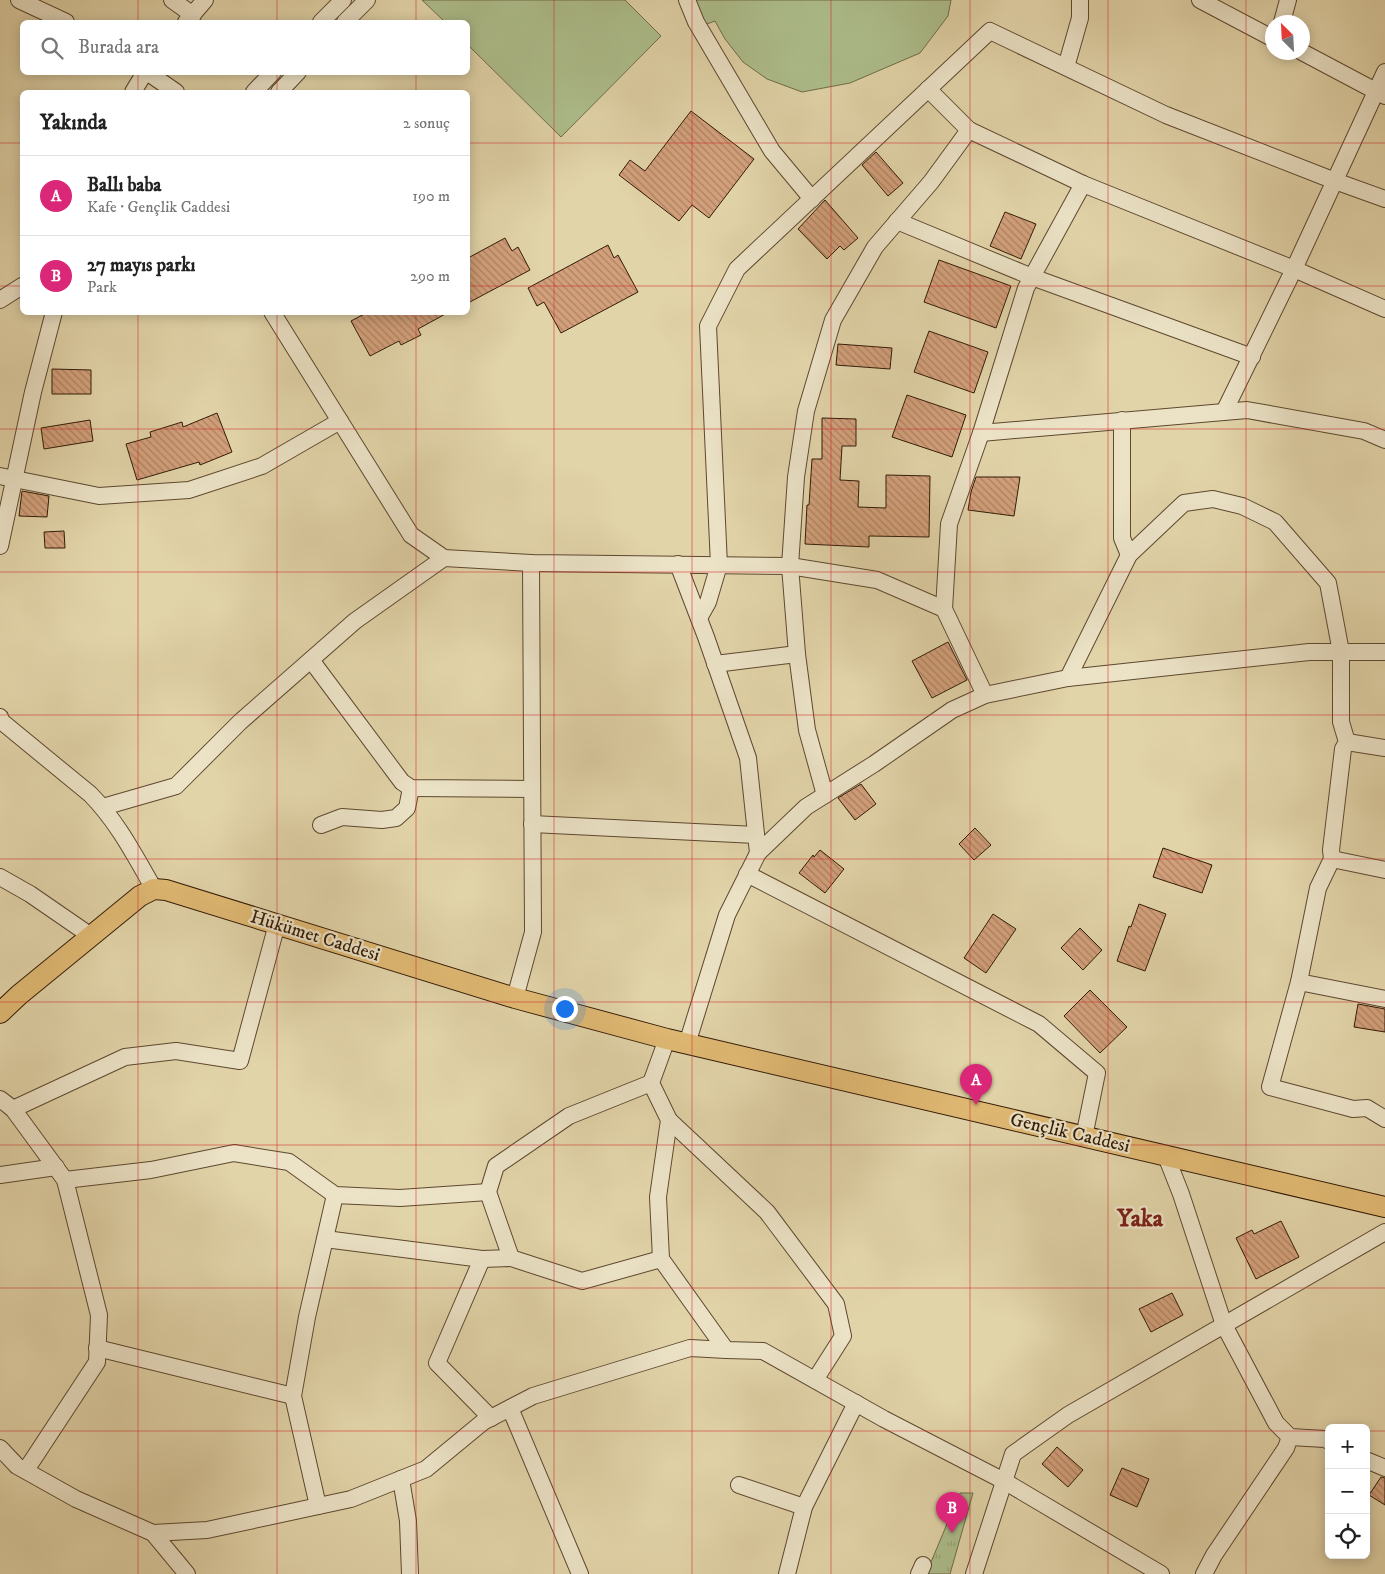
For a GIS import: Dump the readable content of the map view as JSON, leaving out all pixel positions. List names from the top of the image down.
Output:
{
  "streets": {
    "main road": ["Hükümet Caddesi", "Gençlik Caddesi"]
  },
  "crossings": [
    ["Hükümet Caddesi", "Gençlik Caddesi"]
  ],
  "districts": ["Yaka"],
  "north": "top left",
  "page": {
    "search": "Burada ara",
    "heading": ["Yakında", "2 sonuç"],
    "list": [
      {
        "mark": "A",
        "name": "Ballı baba",
        "note": "Kafe · Gençlik Caddesi",
        "value": "190 m"
      },
      {
        "mark": "B",
        "name": "27 mayıs parkı",
        "note": "Park",
        "value": "290 m"
      }
    ],
    "pins": ["A", "B"],
    "map_buttons": ["+", "−"]
  }
}
